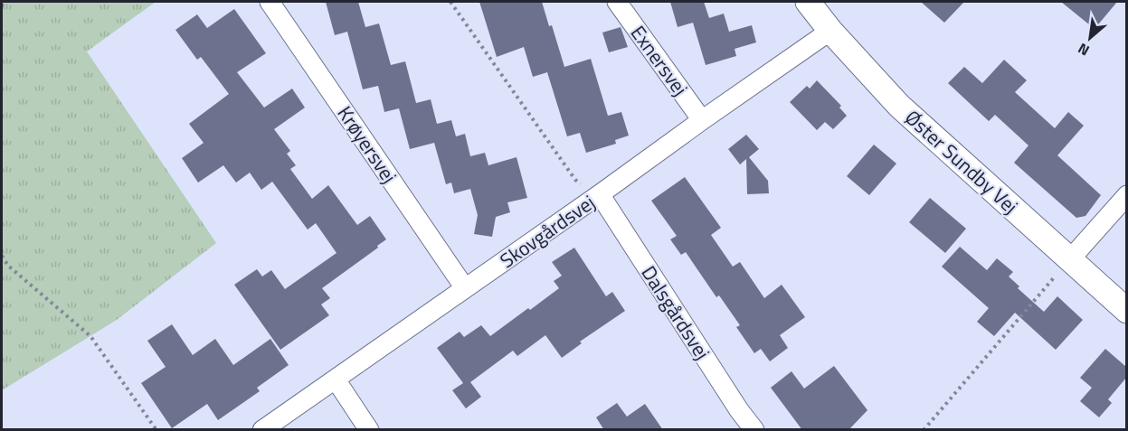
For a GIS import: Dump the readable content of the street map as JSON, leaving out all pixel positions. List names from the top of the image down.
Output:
{
  "streets": {
    "street": [
      "Exnersvej",
      "Krøyersvej",
      "Øster Sundby Vej",
      "Skovgårdsvej",
      "Dalsgårdsvej"
    ]
  },
  "crossings": [
    ["Exnersvej", "Skovgårdsvej"],
    ["Krøyersvej", "Skovgårdsvej"],
    ["Øster Sundby Vej", "Skovgårdsvej"],
    ["Skovgårdsvej", "Dalsgårdsvej"]
  ],
  "north": "bottom left"
}
